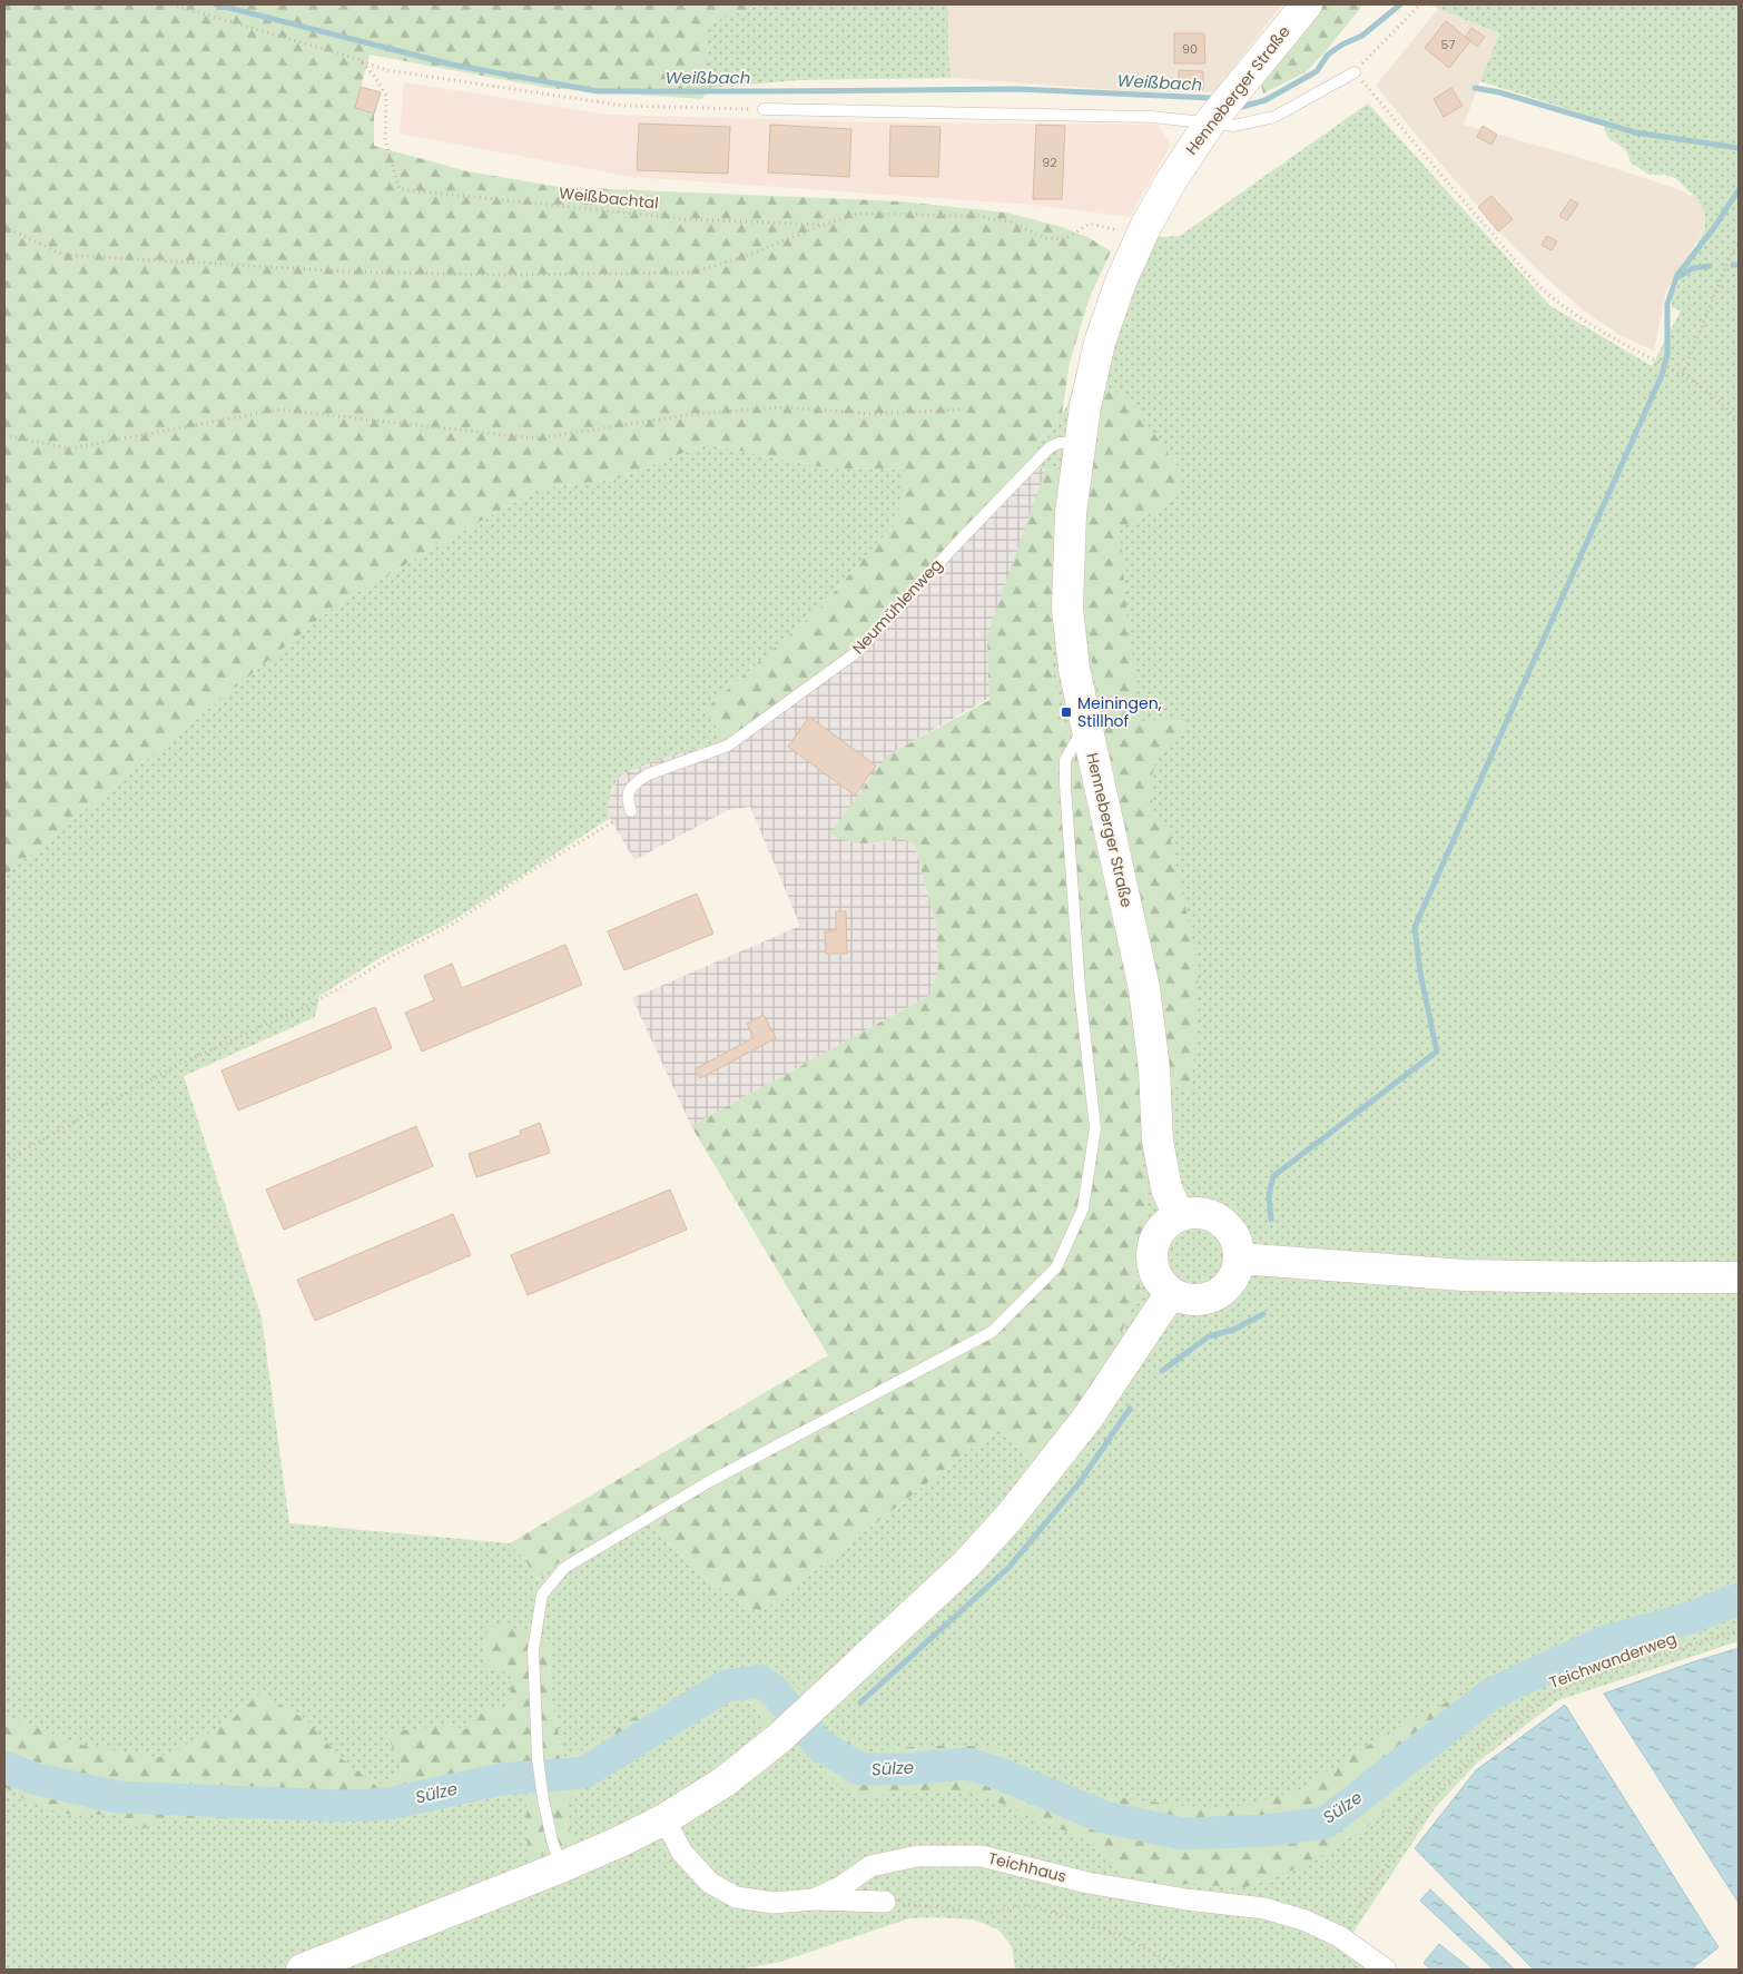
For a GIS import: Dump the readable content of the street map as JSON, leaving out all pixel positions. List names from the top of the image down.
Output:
{
  "streets": {
    "main road": ["Henneberger Straße"],
    "street": ["Teichhaus"],
    "lane": ["Neumühlenweg"],
    "path": ["Weißbachtal", "Teichwanderweg"]
  },
  "crossings": [
    ["Henneberger Straße", "Weißbachtal"],
    ["Henneberger Straße", "Neumühlenweg"],
    ["Teichwanderweg", "Teichhaus"]
  ],
  "water": ["Weißbach", "Sülze"],
  "places": {
    "transit": ["Meiningen, Stillhof"]
  },
  "house_numbers": ["57", "90", "92"]
}
